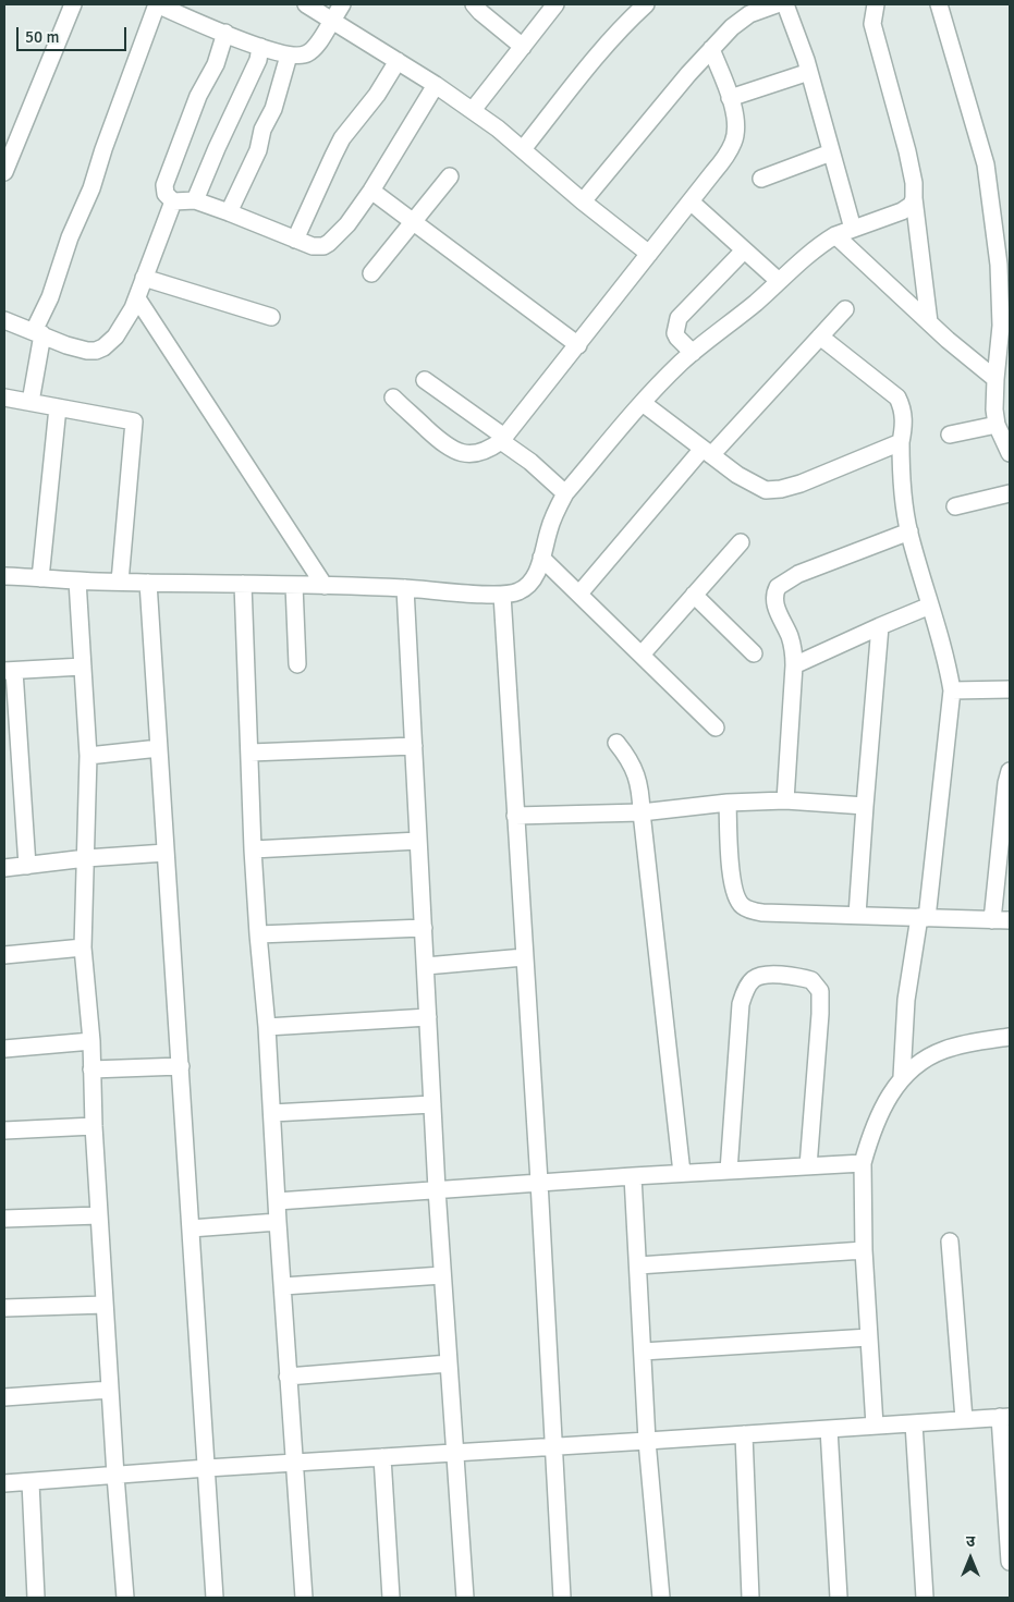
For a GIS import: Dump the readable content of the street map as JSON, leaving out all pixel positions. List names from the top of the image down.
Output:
{
  "scale_bar": "50 m",
  "north": "top"
}
